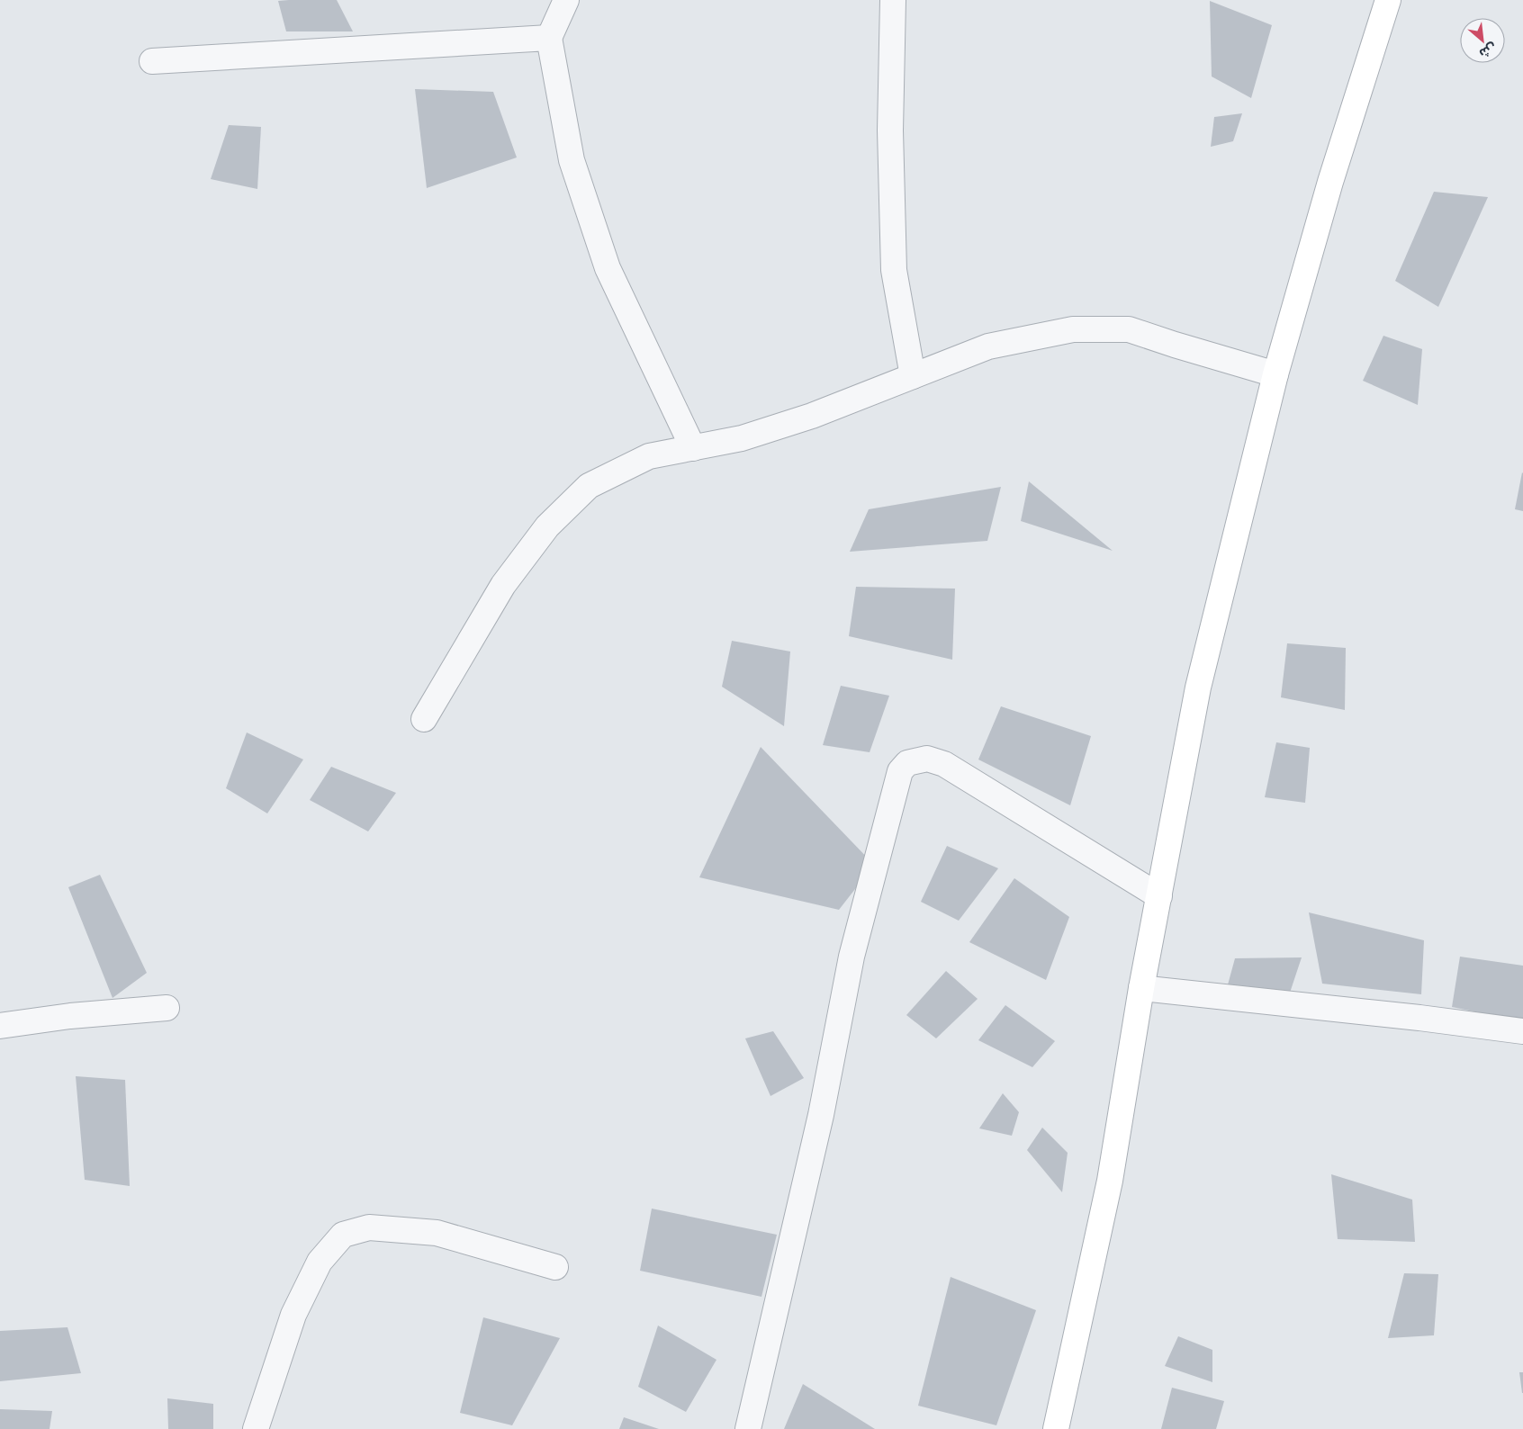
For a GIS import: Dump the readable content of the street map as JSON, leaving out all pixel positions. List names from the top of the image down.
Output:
{
  "north": "bottom right"
}
